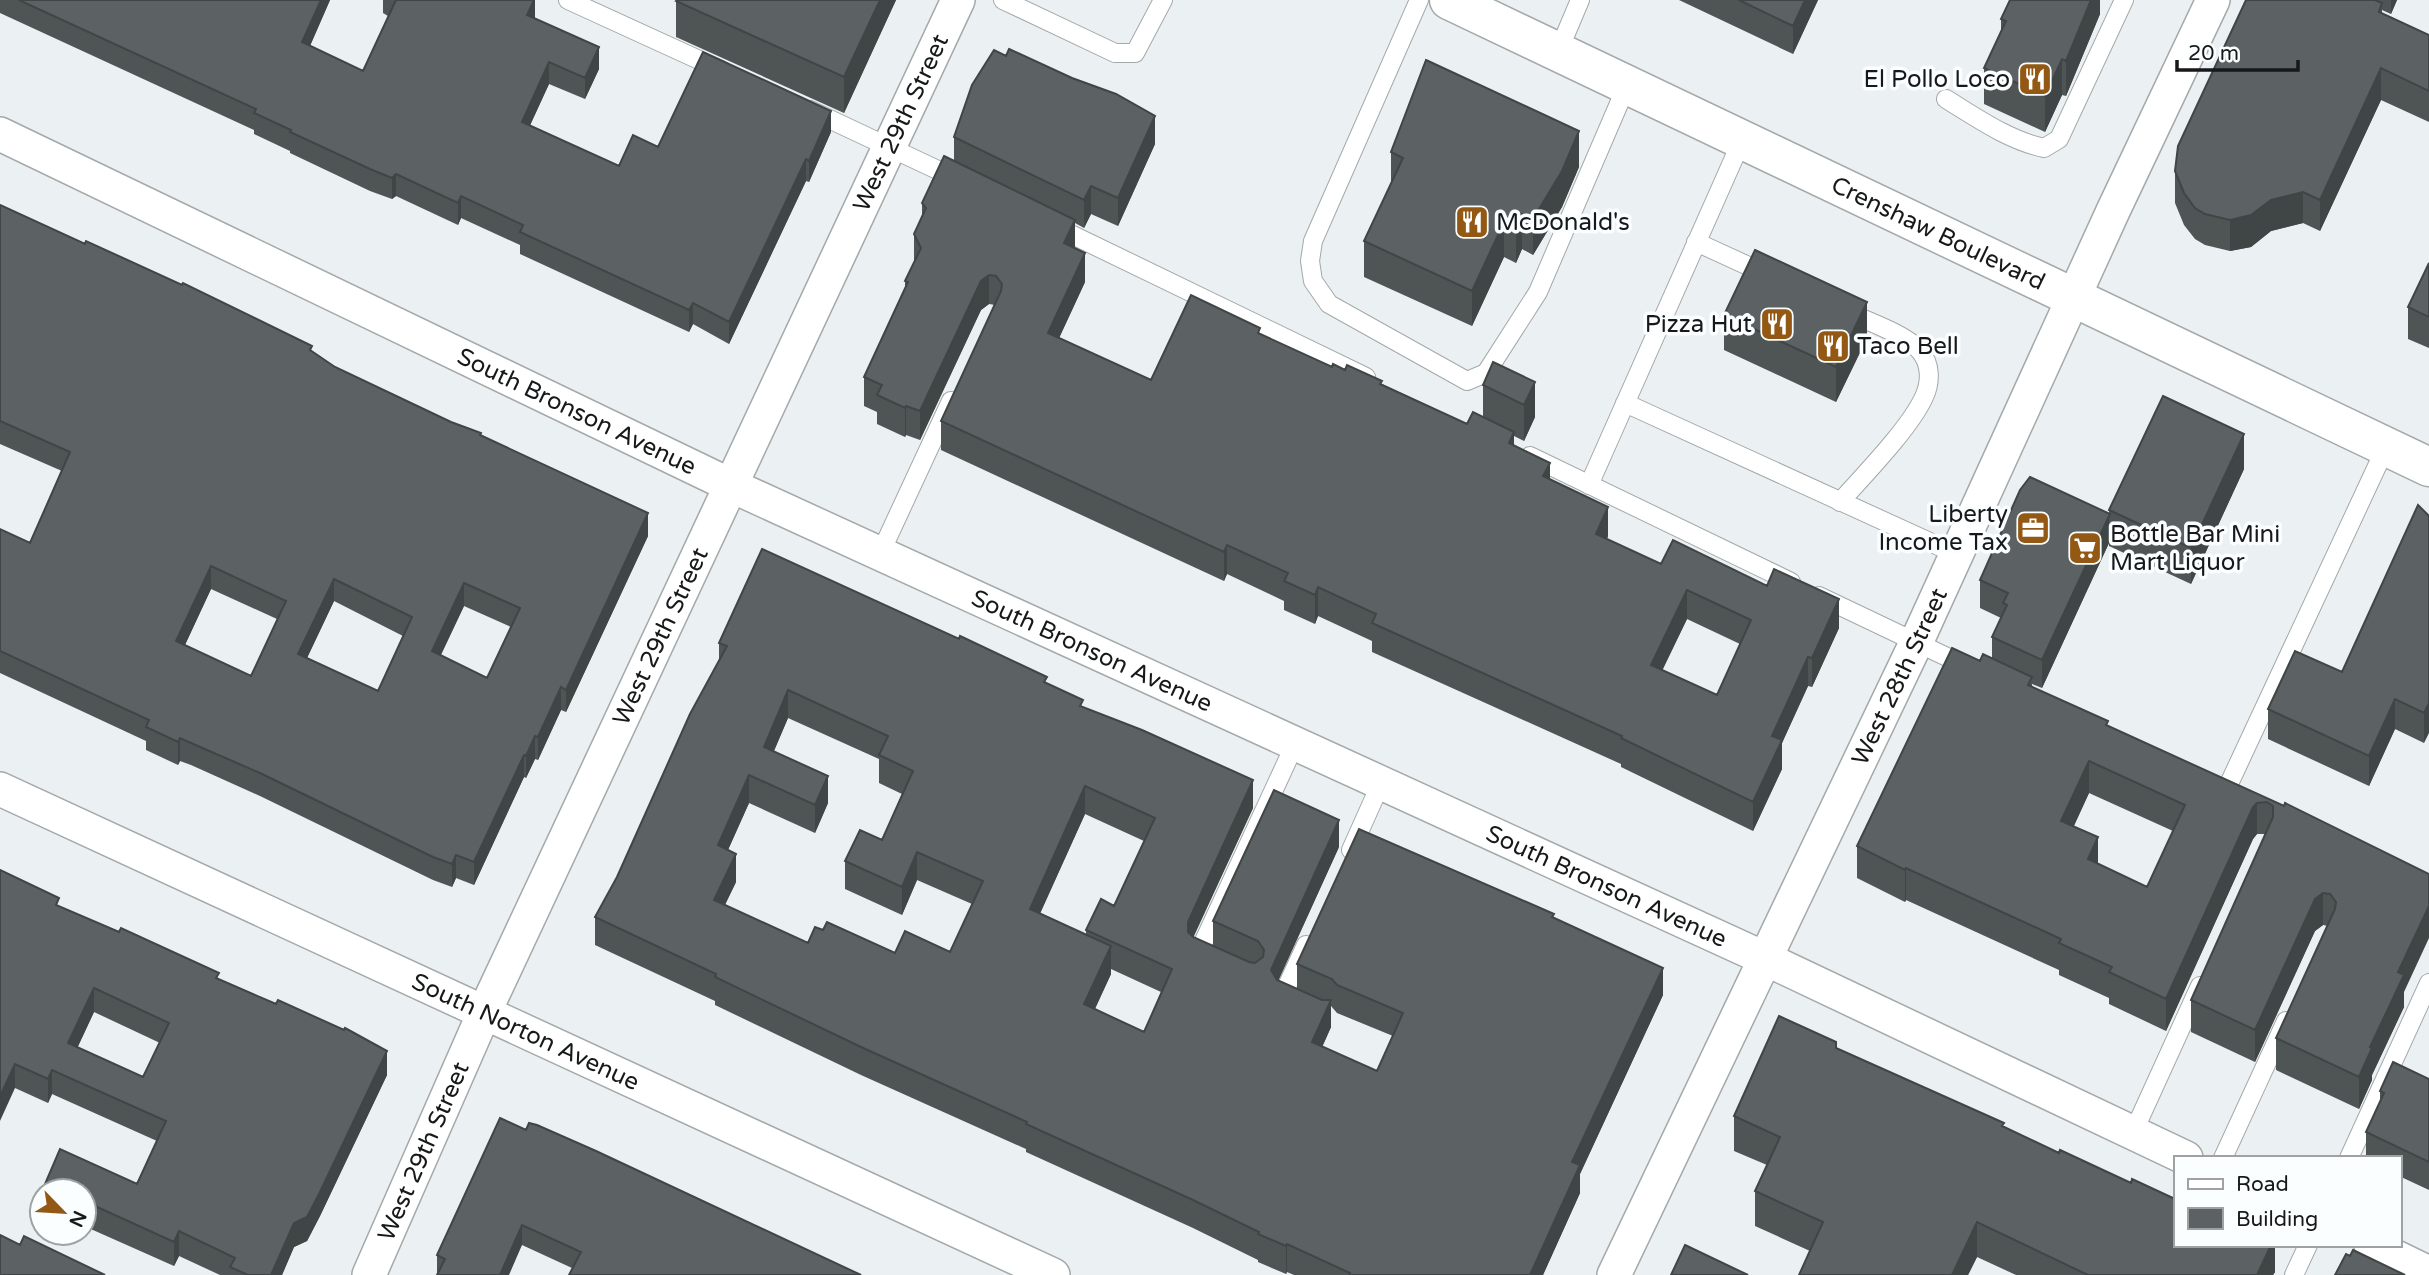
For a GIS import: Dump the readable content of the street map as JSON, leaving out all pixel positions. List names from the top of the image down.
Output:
{
  "streets": {
    "main road": ["Crenshaw Boulevard"],
    "street": [
      "West 29th Street",
      "South Bronson Avenue",
      "West 28th Street",
      "South Norton Avenue"
    ]
  },
  "crossings": [
    ["West 29th Street", "South Bronson Avenue"],
    ["West 29th Street", "South Norton Avenue"],
    ["Crenshaw Boulevard", "West 28th Street"],
    ["South Bronson Avenue", "West 28th Street"]
  ],
  "places": {
    "restaurant": [
      "El Pollo Loco",
      "McDonald's",
      "Pizza Hut",
      "Taco Bell"
    ],
    "office": ["Liberty Income Tax"],
    "supermarket": ["Bottle Bar Mini Mart Liquor"]
  },
  "legend": ["Road", "Building"],
  "scale_bar": "20 m",
  "north": "bottom right"
}
